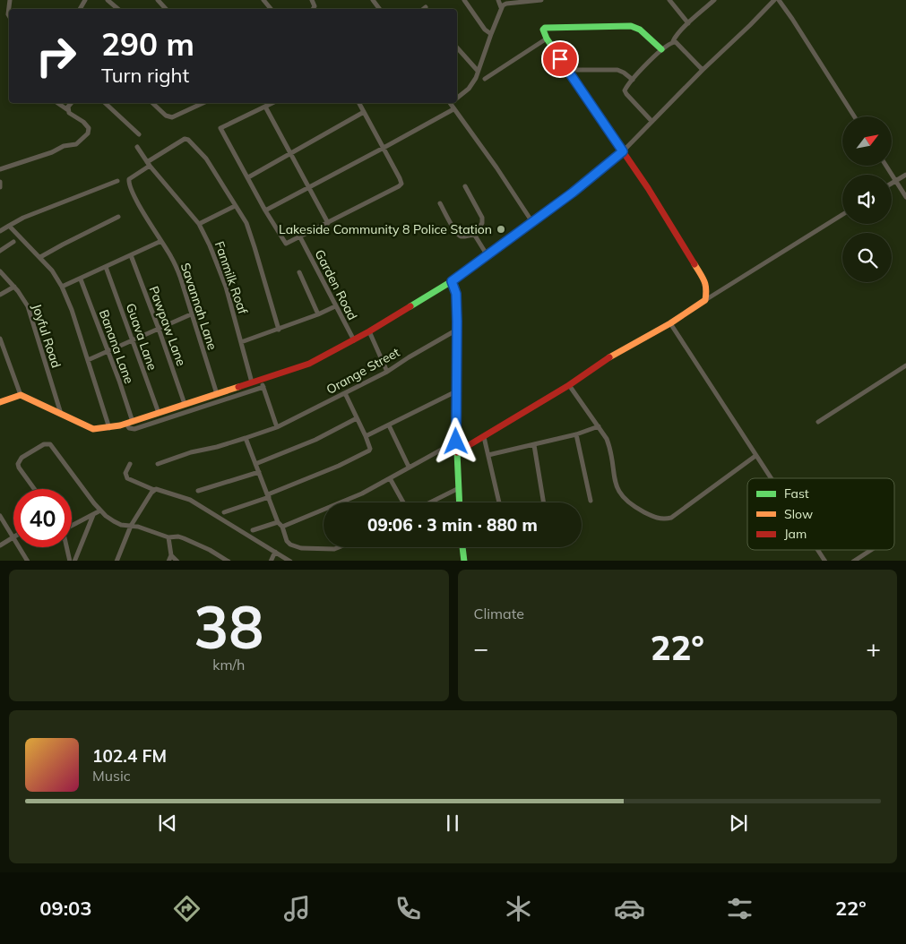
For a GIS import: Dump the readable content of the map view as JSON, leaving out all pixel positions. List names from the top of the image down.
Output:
{
  "streets": {
    "street": [
      "Fanmilk Roaf",
      "Garden Road",
      "Savannah Lane",
      "Pawpaw Lane",
      "Joyful Road",
      "Guava Lane",
      "Banana Lane",
      "Orange Street"
    ]
  },
  "crossings": [
    ["Fanmilk Roaf", "Savannah Lane"]
  ],
  "places": ["Lakeside Community 8 Police Station"],
  "legend": ["Fast", "Slow", "Jam"],
  "north": "top right",
  "page": {
    "turn": ["290 m", "Turn right"],
    "limit": "40",
    "trip": "09:06 · 3 min · 880 m",
    "tile": [
      ["38", "km/h"],
      "Climate"
    ],
    "heat": ["−", "22°", "+"],
    "song": ["102.4 FM", "Music"],
    "tabs": ["09:03", "22°"]
  }
}
